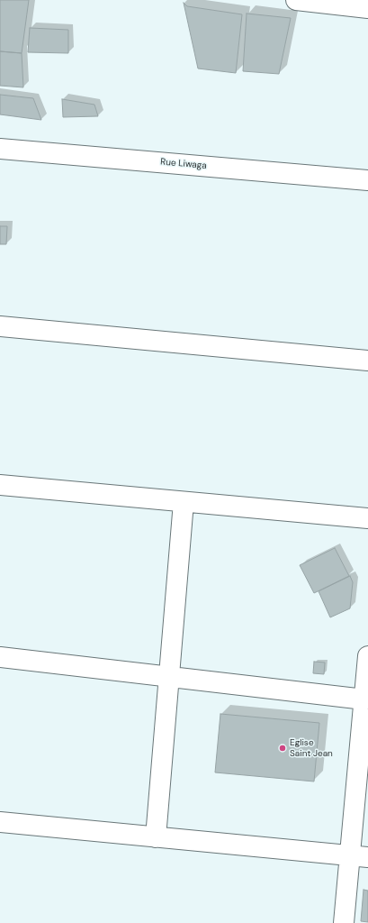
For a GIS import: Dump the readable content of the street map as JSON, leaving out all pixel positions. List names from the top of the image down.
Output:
{
  "streets": {
    "street": ["Rue Liwaga"]
  },
  "places": ["Eglise Saint Jean"]
}
